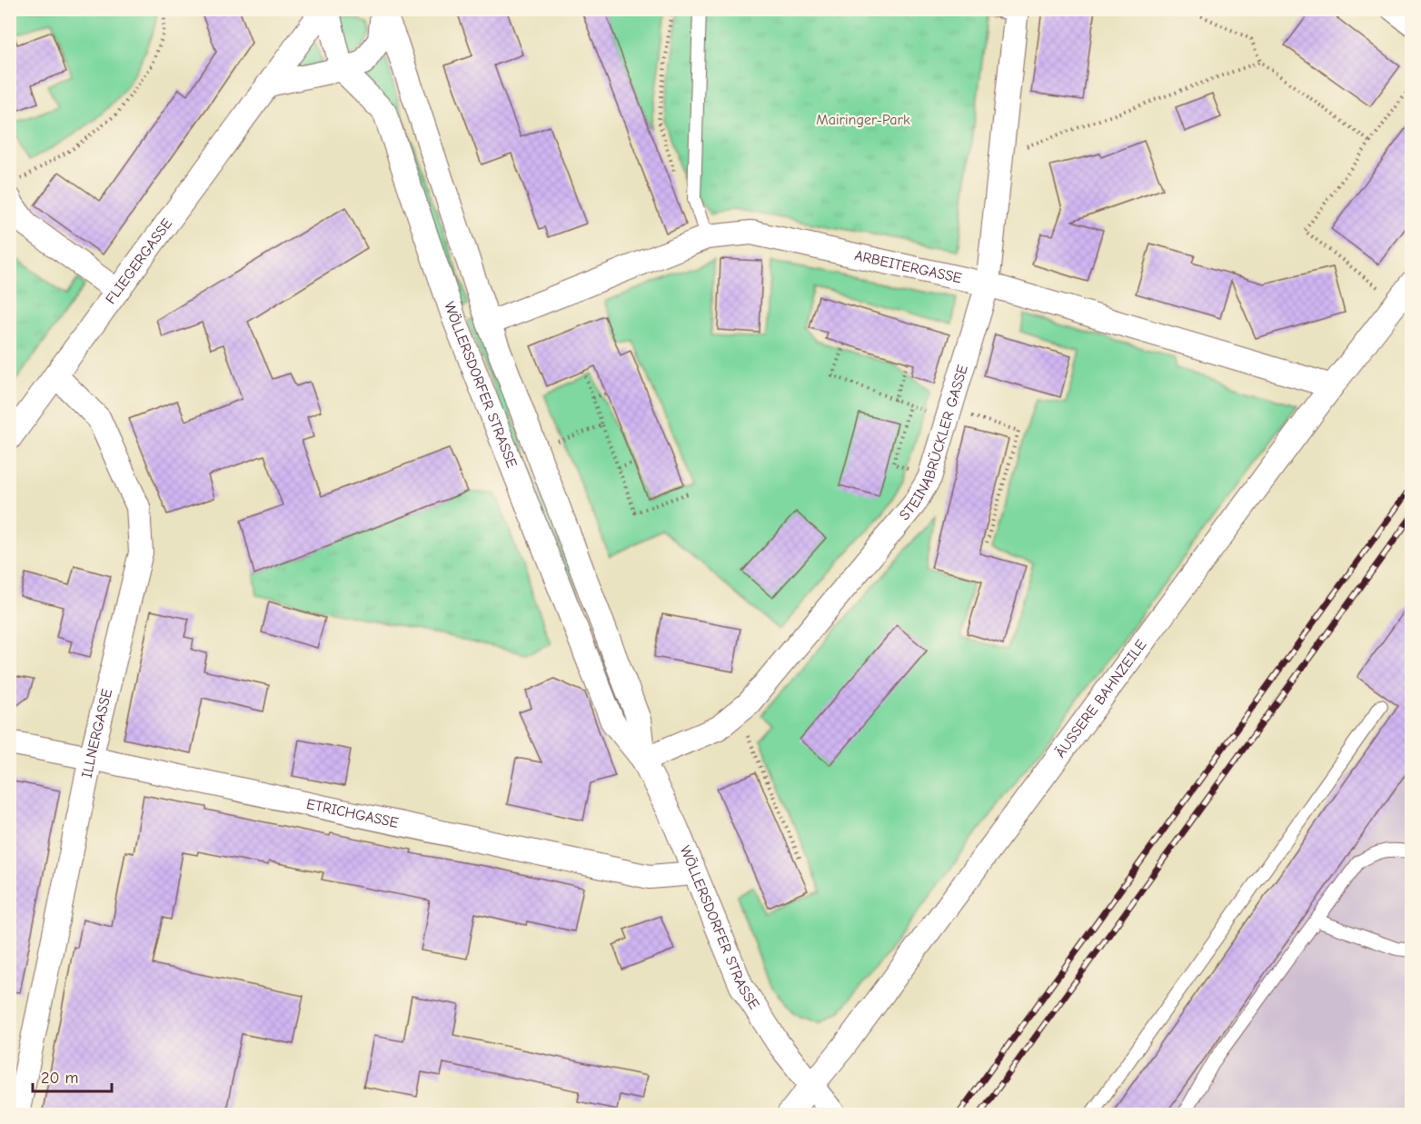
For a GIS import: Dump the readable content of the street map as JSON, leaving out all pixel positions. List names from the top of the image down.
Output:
{
  "streets": {
    "street": [
      "FLIEGERGASSE",
      "ARBEITERGASSE",
      "WÖLLERSDORFER STRASSE",
      "STEINABRÜCKLER GASSE",
      "ÄUSSERE BAHNZEILE",
      "ILLNERGASSE",
      "ETRICHGASSE"
    ]
  },
  "crossings": [
    ["FLIEGERGASSE", "ILLNERGASSE"],
    ["ARBEITERGASSE", "WÖLLERSDORFER STRASSE"],
    ["ARBEITERGASSE", "STEINABRÜCKLER GASSE"],
    ["ARBEITERGASSE", "ÄUSSERE BAHNZEILE"],
    ["WÖLLERSDORFER STRASSE", "STEINABRÜCKLER GASSE"],
    ["WÖLLERSDORFER STRASSE", "ÄUSSERE BAHNZEILE"],
    ["WÖLLERSDORFER STRASSE", "ETRICHGASSE"],
    ["ILLNERGASSE", "ETRICHGASSE"]
  ],
  "parks": ["Mairinger-Park"],
  "scale_bar": "20 m"
}
